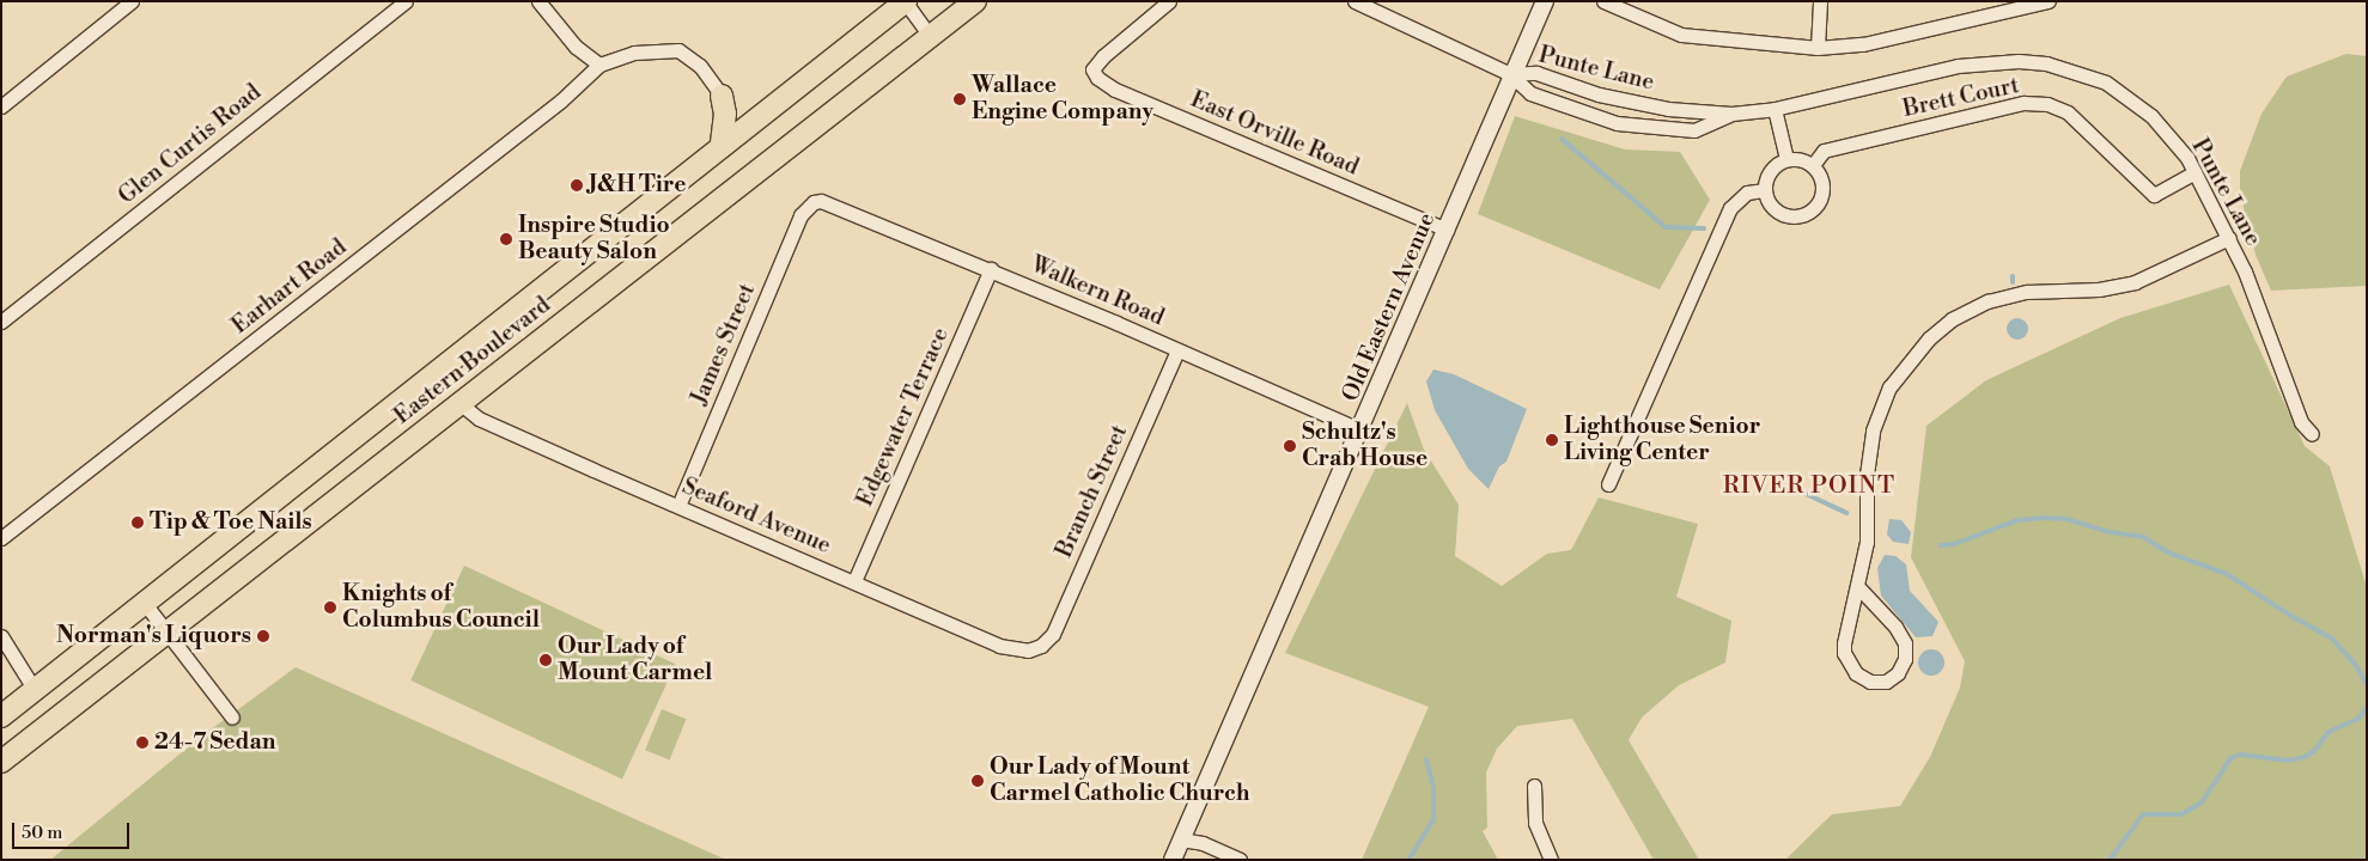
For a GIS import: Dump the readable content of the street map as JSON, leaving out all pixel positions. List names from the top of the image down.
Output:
{
  "streets": {
    "main road": ["Eastern Boulevard"],
    "street": [
      "Punte Lane",
      "Brett Court",
      "East Orville Road",
      "Glen Curtis Road",
      "Earhart Road",
      "Walkern Road",
      "Old Eastern Avenue",
      "James Street",
      "Edgewater Terrace",
      "Branch Street",
      "Seaford Avenue"
    ]
  },
  "crossings": [
    ["Punte Lane", "Brett Court"],
    ["Punte Lane", "Old Eastern Avenue"],
    ["East Orville Road", "Old Eastern Avenue"],
    ["Walkern Road", "Old Eastern Avenue"],
    ["Walkern Road", "James Street"],
    ["Walkern Road", "Edgewater Terrace"],
    ["Walkern Road", "Branch Street"],
    ["James Street", "Seaford Avenue"],
    ["Eastern Boulevard", "Seaford Avenue"],
    ["Edgewater Terrace", "Seaford Avenue"],
    ["Branch Street", "Seaford Avenue"]
  ],
  "districts": ["RIVER POINT"],
  "places": [
    "Wallace Engine Company",
    "J&H Tire",
    "Inspire Studio Beauty Salon",
    "Lighthouse Senior Living Center",
    "Schultz's Crab House",
    "Tip & Toe Nails",
    "Knights of Columbus Council",
    "Norman's Liquors",
    "Our Lady of Mount Carmel",
    "24-7 Sedan",
    "Our Lady of Mount Carmel Catholic Church"
  ],
  "scale_bar": "50 m"
}
